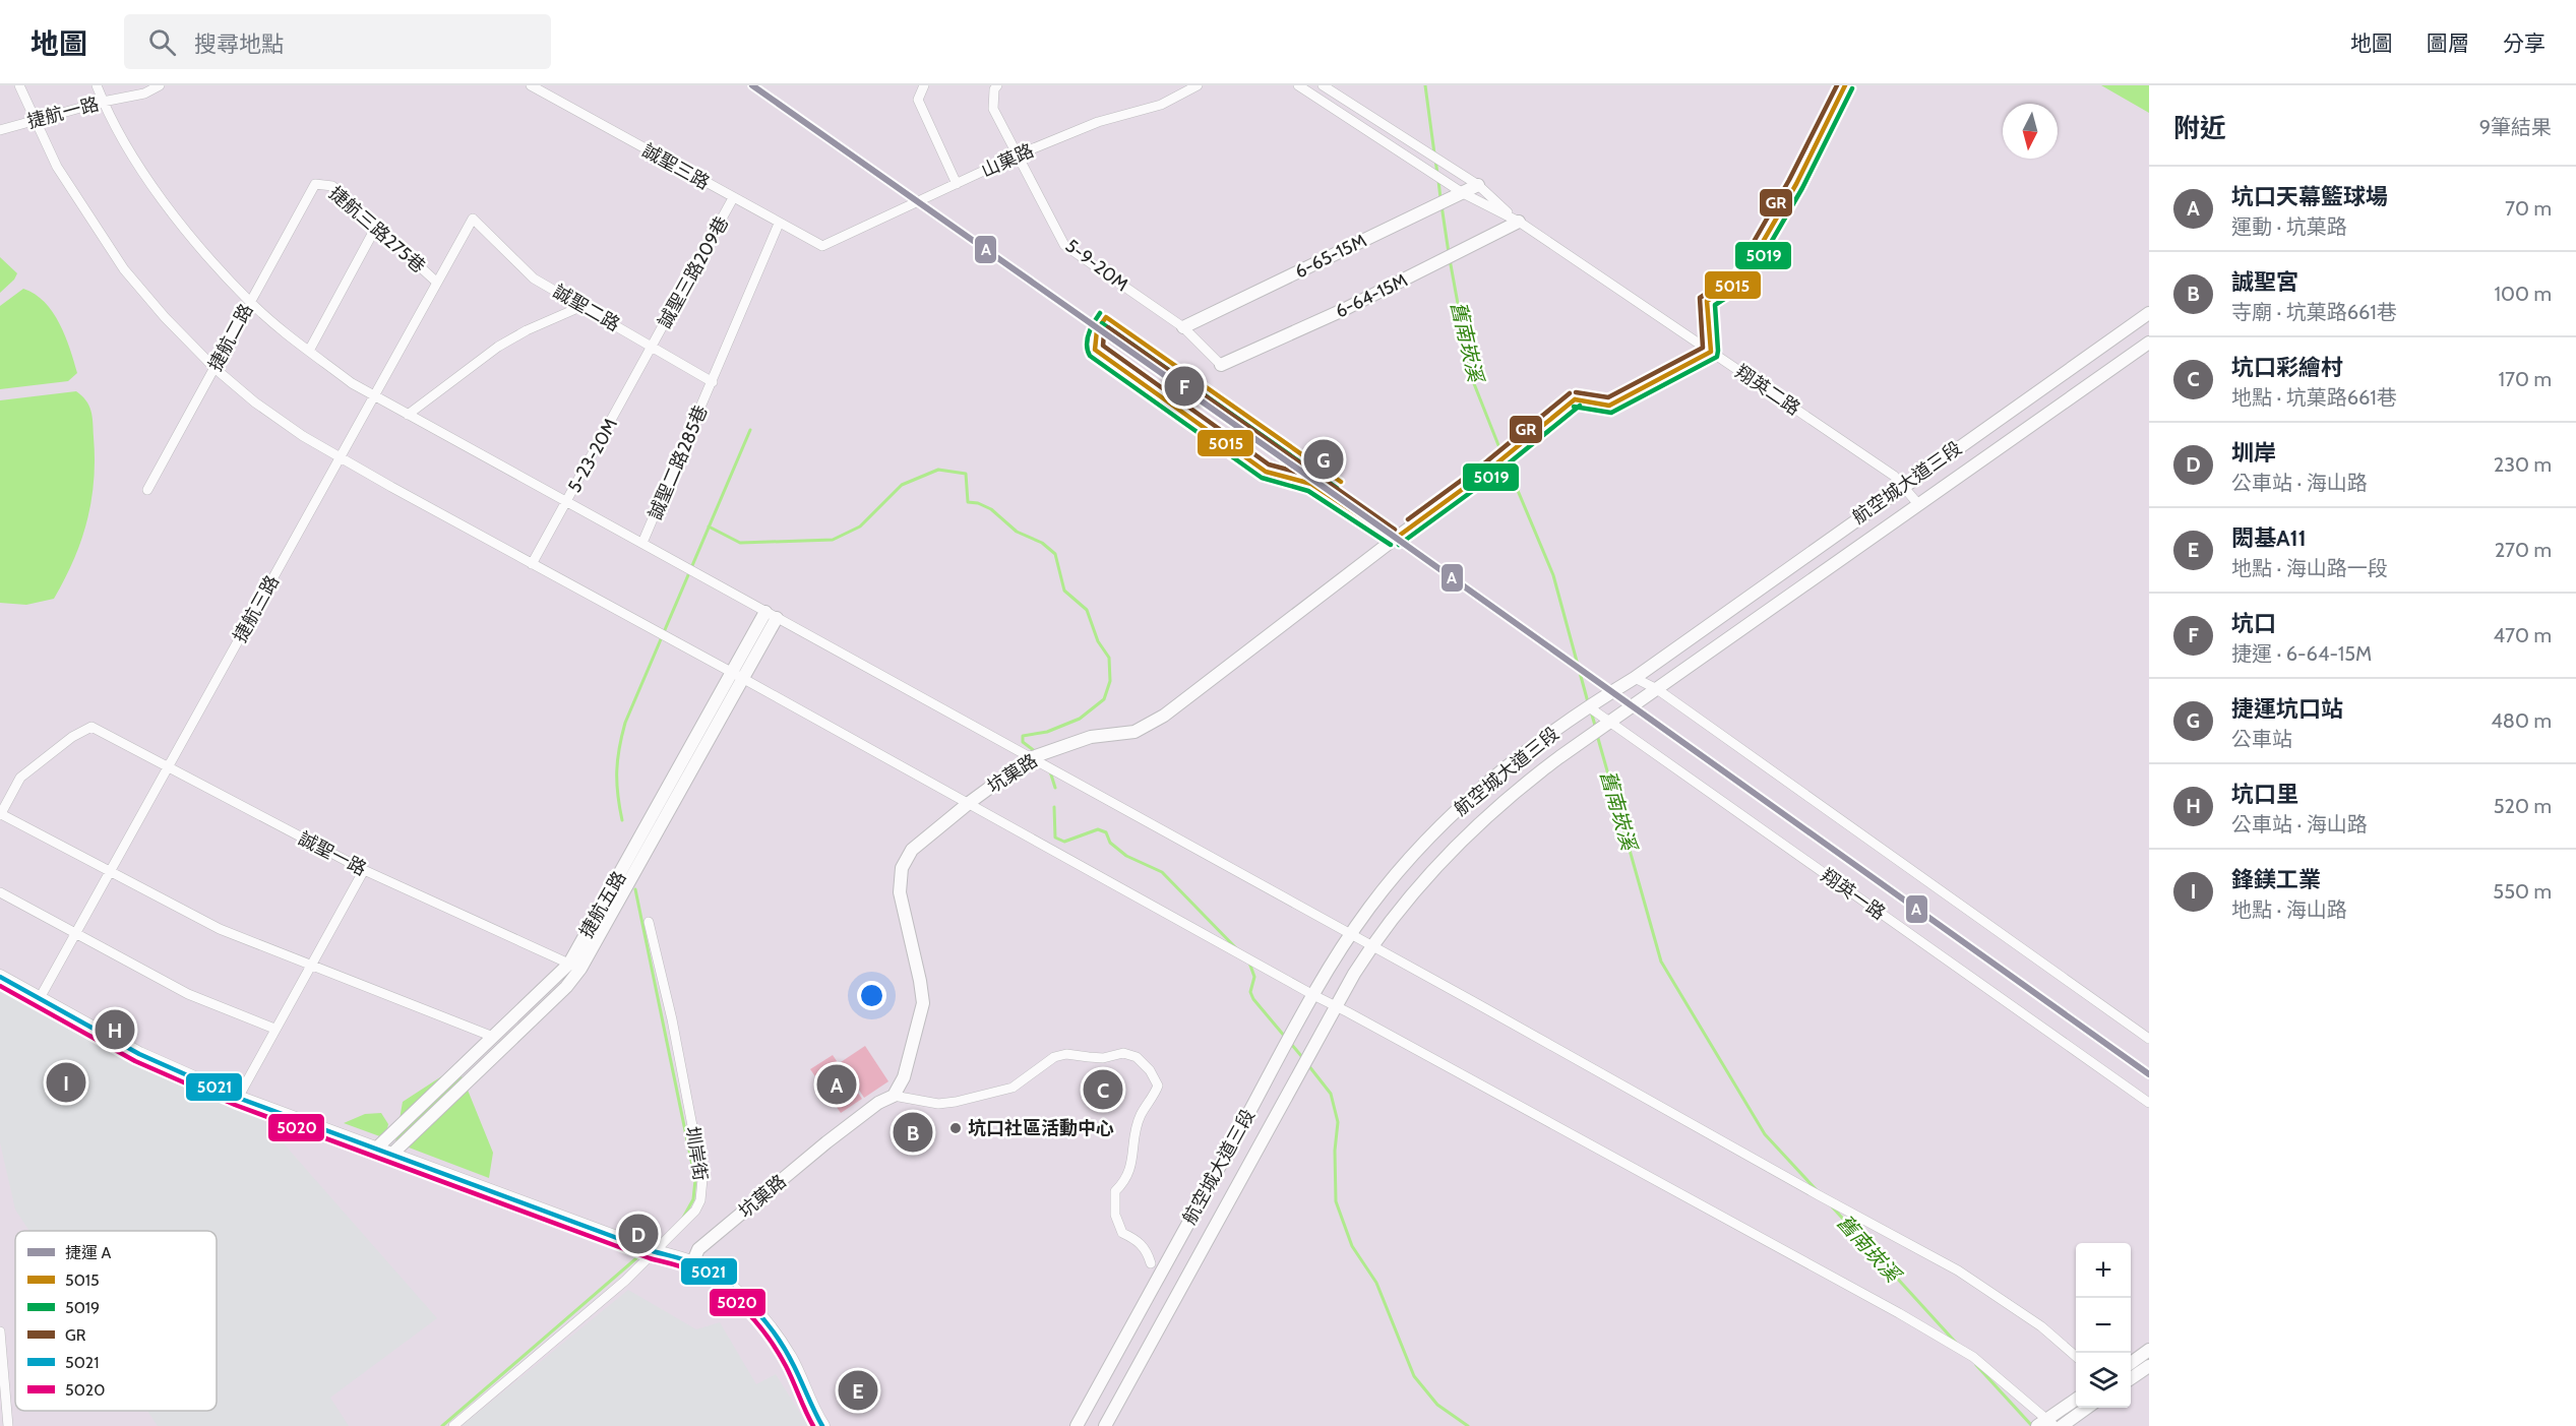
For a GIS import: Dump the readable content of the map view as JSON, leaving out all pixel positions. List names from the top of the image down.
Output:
{
  "streets": {
    "street": [
      "捷航一路",
      "山菓路",
      "誠聖三路",
      "捷航三路275巷",
      "6-65-15M",
      "5-9-20M",
      "誠聖三路209巷",
      "6-64-15M",
      "誠聖二路",
      "捷航二路",
      "翔英二路",
      "5-23-20M",
      "誠聖二路285巷",
      "航空城大道三段",
      "捷航三路",
      "坑菓路",
      "誠聖一路",
      "翔英一路",
      "捷航五路",
      "圳岸街"
    ]
  },
  "crossings": [
    ["山菓路", "誠聖三路"],
    ["山菓路", "5-9-20M"],
    ["誠聖三路", "誠聖三路209巷"],
    ["誠聖三路", "誠聖二路285巷"],
    ["捷航三路275巷", "捷航二路"],
    ["捷航三路275巷", "捷航三路"],
    ["6-65-15M", "5-9-20M"],
    ["6-65-15M", "翔英二路"],
    ["5-9-20M", "6-64-15M"],
    ["誠聖三路209巷", "誠聖二路"],
    ["誠聖三路209巷", "5-23-20M"],
    ["6-64-15M", "翔英二路"],
    ["誠聖二路", "5-23-20M"],
    ["誠聖二路", "誠聖二路285巷"],
    ["誠聖二路", "捷航三路"],
    ["翔英二路", "航空城大道三段"],
    ["航空城大道三段", "翔英一路"],
    ["捷航三路", "誠聖一路"],
    ["誠聖一路", "捷航五路"]
  ],
  "water": ["舊南崁溪"],
  "places": ["坑口社區活動中心"],
  "lines": [
    "metro line A",
    "transit line 5015",
    "transit line GR",
    "transit line 5019",
    "transit line 5021",
    "transit line 5020"
  ],
  "legend": [
    "捷運 A",
    "5015",
    "5019",
    "GR",
    "5021",
    "5020"
  ],
  "north": "bottom",
  "page": {
    "header": "地圖",
    "search": "搜尋地點",
    "nav": ["地圖", "圖層", "分享"],
    "heading": ["附近", "9筆結果"],
    "list": [
      {
        "mark": "A",
        "name": "坑口天幕籃球場",
        "note": "運動 · 坑菓路",
        "value": "70 m"
      },
      {
        "mark": "B",
        "name": "誠聖宮",
        "note": "寺廟 · 坑菓路661巷",
        "value": "100 m"
      },
      {
        "mark": "C",
        "name": "坑口彩繪村",
        "note": "地點 · 坑菓路661巷",
        "value": "170 m"
      },
      {
        "mark": "D",
        "name": "圳岸",
        "note": "公車站 · 海山路",
        "value": "230 m"
      },
      {
        "mark": "E",
        "name": "閎基A11",
        "note": "地點 · 海山路一段",
        "value": "270 m"
      },
      {
        "mark": "F",
        "name": "坑口",
        "note": "捷運 · 6-64-15M",
        "value": "470 m"
      },
      {
        "mark": "G",
        "name": "捷運坑口站",
        "note": "公車站",
        "value": "480 m"
      },
      {
        "mark": "H",
        "name": "坑口里",
        "note": "公車站 · 海山路",
        "value": "520 m"
      },
      {
        "mark": "I",
        "name": "鋒鎂工業",
        "note": "地點 · 海山路",
        "value": "550 m"
      }
    ],
    "pins": [
      "F",
      "G",
      "H",
      "I",
      "A",
      "C",
      "B",
      "D",
      "E"
    ],
    "map_buttons": ["+", "−"]
  }
}
